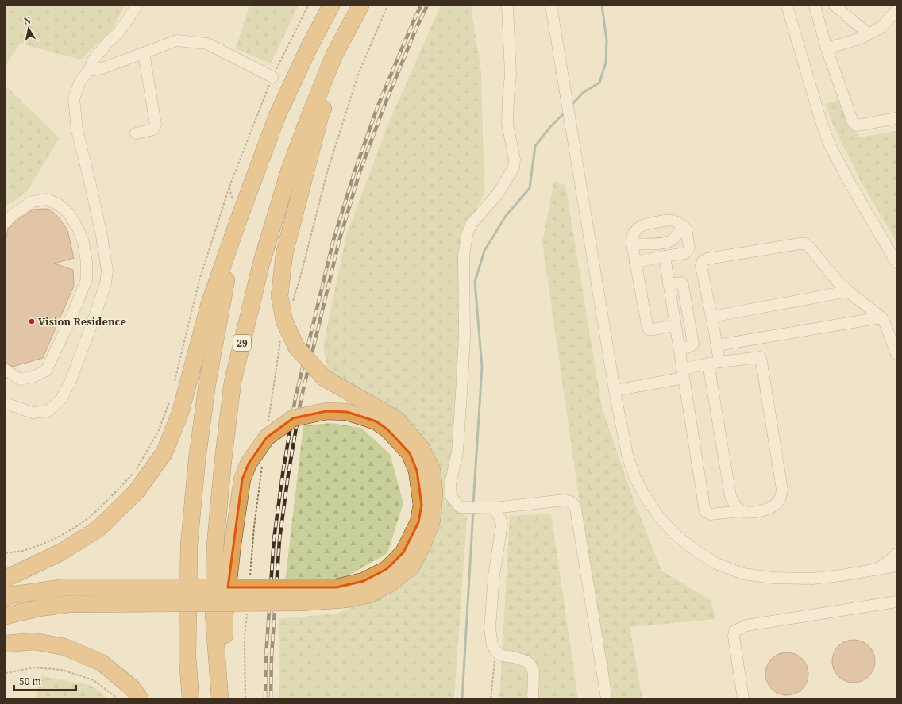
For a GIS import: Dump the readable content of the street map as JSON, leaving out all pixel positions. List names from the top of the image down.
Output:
{
  "streets": {
    "highway": ["29"]
  },
  "places": ["Vision Residence"],
  "scale_bar": "50 m",
  "north": "top"
}
